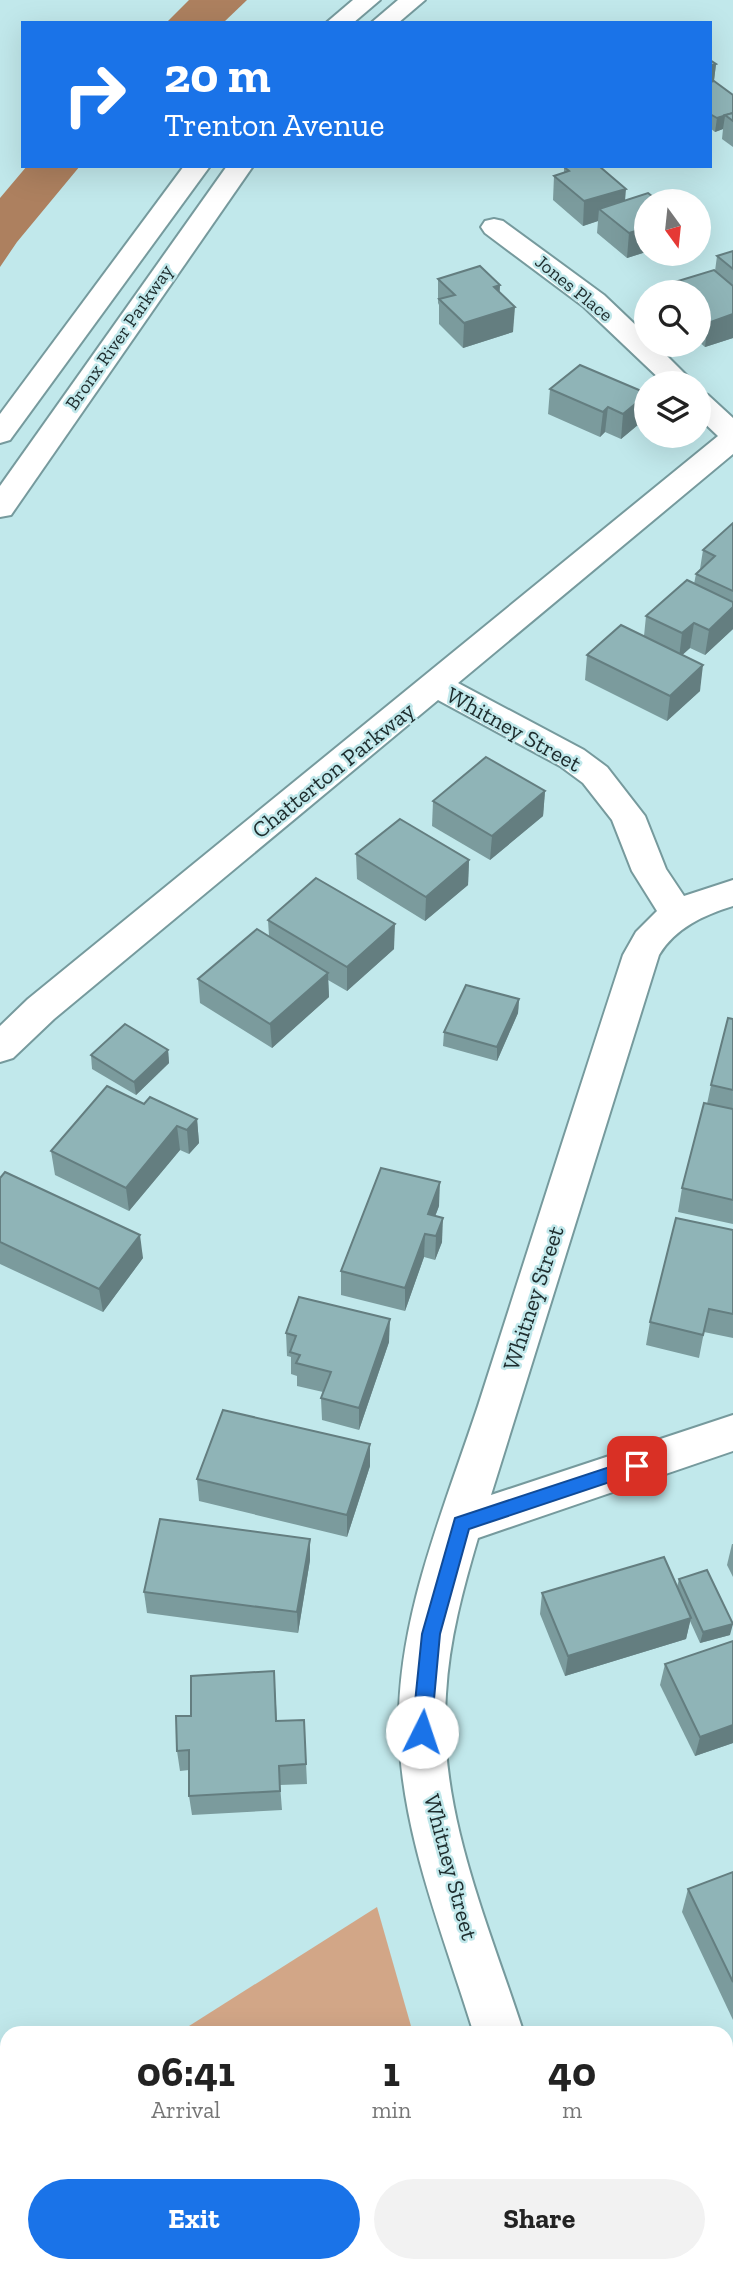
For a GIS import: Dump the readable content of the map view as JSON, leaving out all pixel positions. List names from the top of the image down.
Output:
{
  "streets": {
    "main road": [
      "Jones Place",
      "Bronx River Parkway",
      "Whitney Street",
      "Chatterton Parkway"
    ]
  },
  "crossings": [
    ["Whitney Street", "Chatterton Parkway"]
  ],
  "north": "bottom",
  "page": {
    "turn": ["20 m", "Trenton Avenue"],
    "eta": [
      "06:41",
      "Arrival",
      "1",
      "min",
      "40",
      "m"
    ],
    "buttons": ["Exit", "Share"]
  }
}
